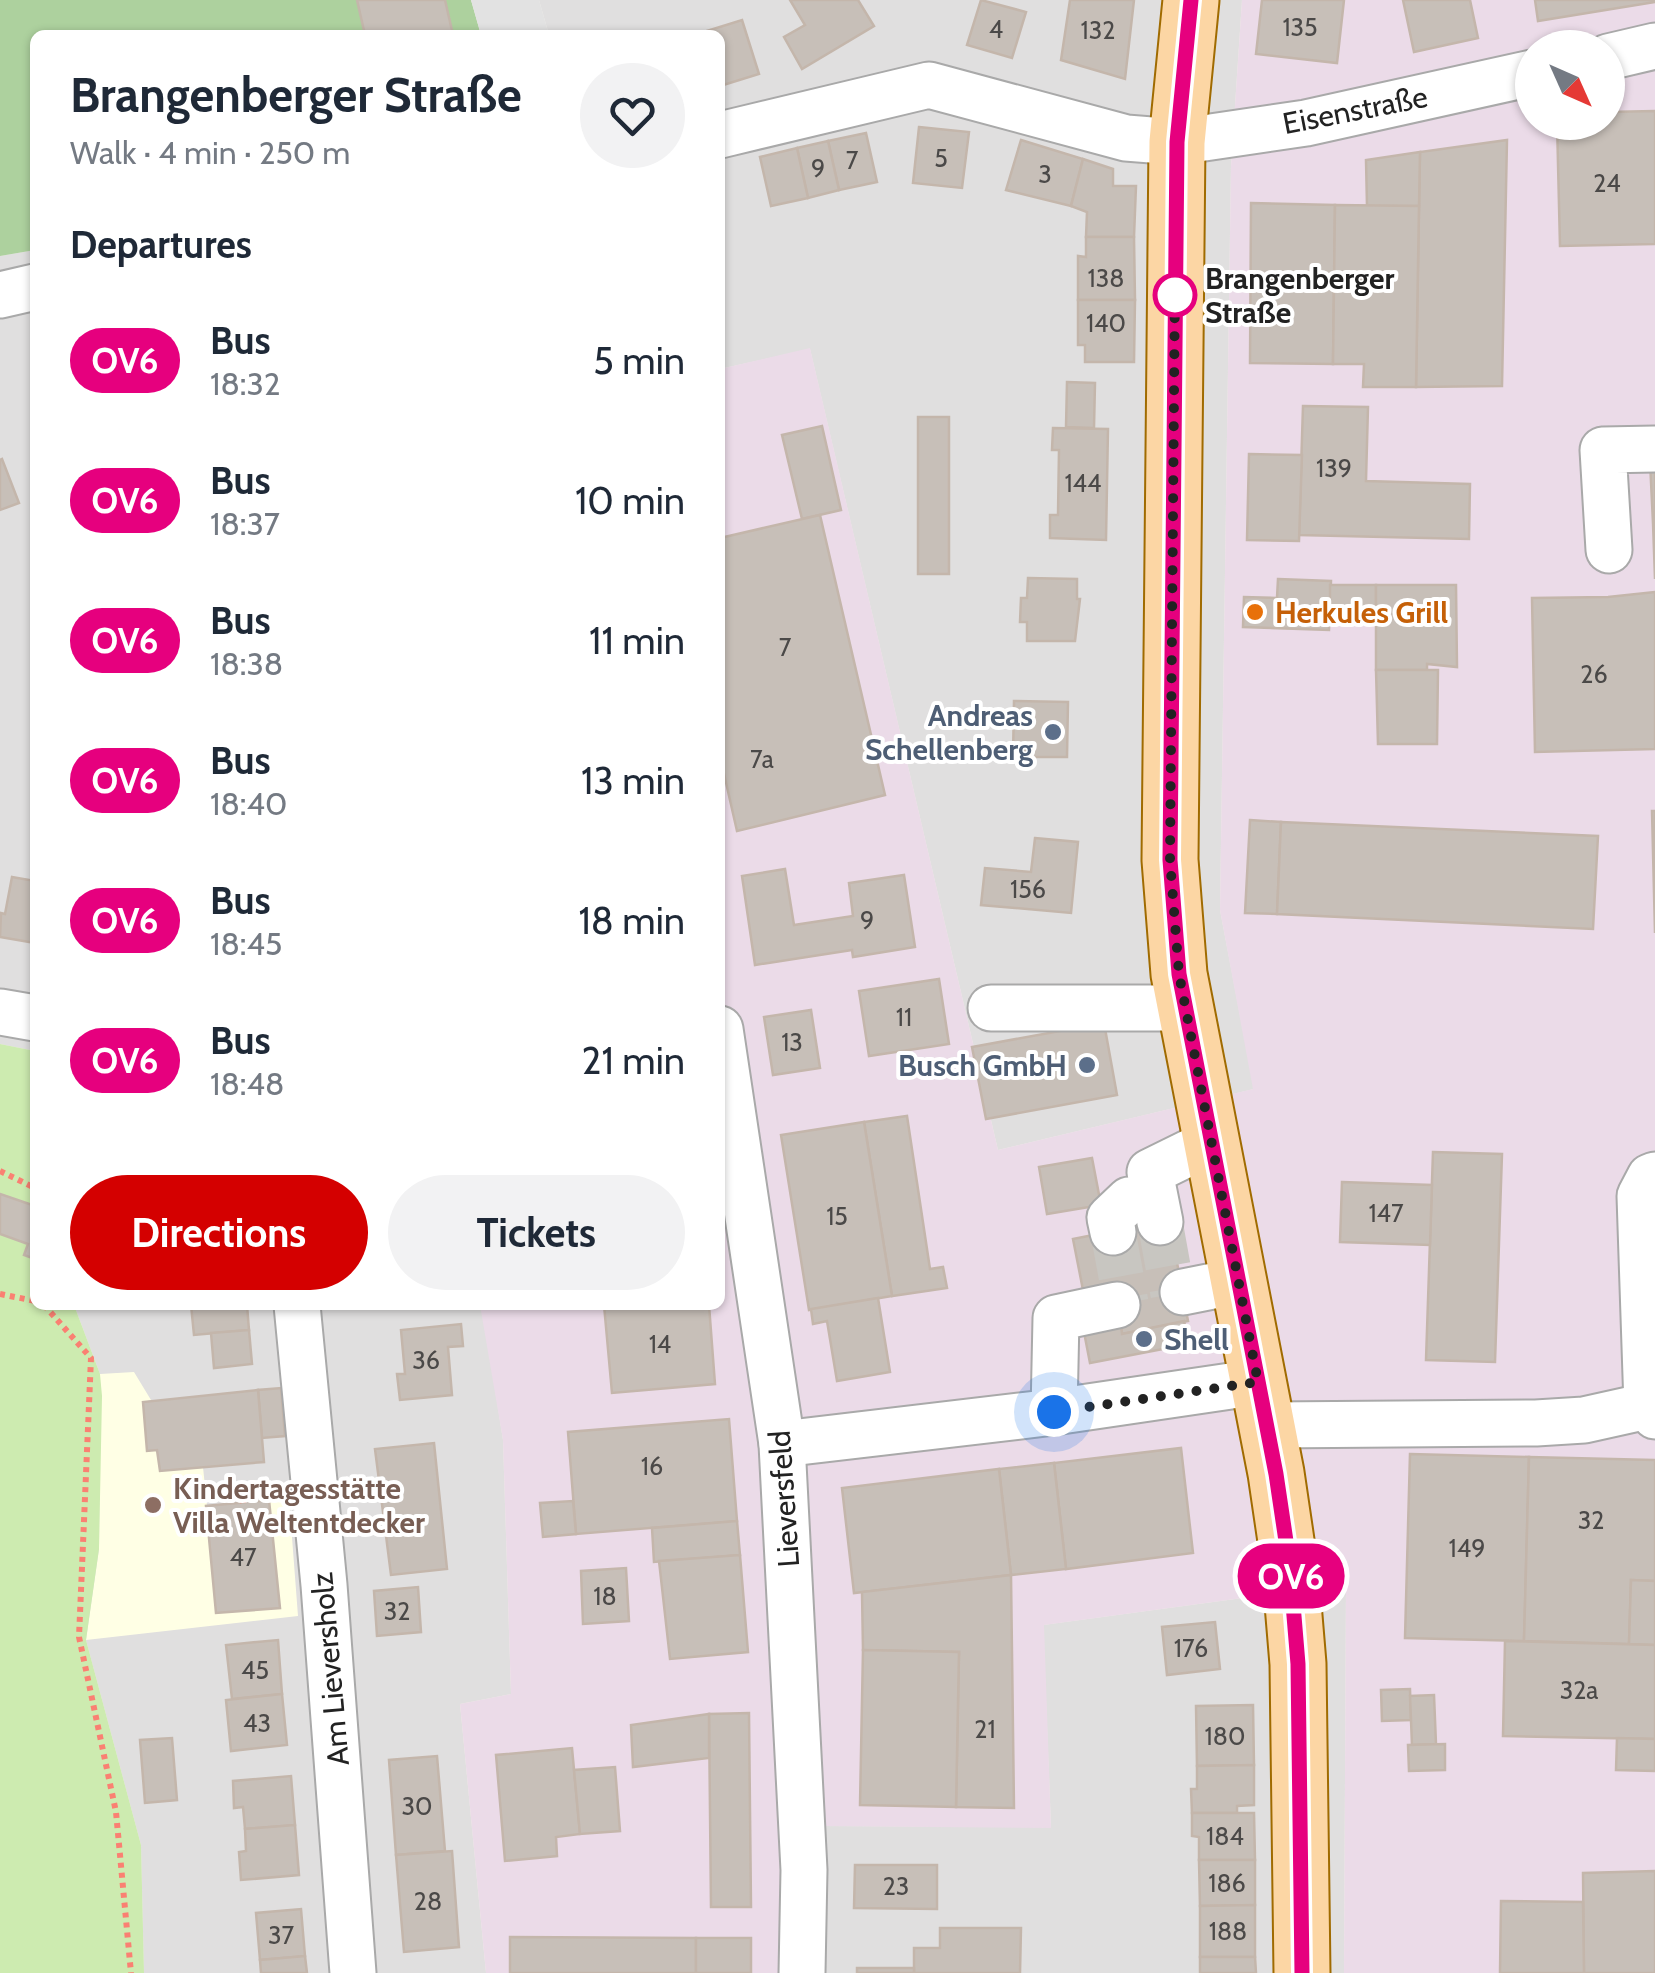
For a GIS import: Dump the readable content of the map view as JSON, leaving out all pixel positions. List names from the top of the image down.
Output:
{
  "streets": {
    "street": ["Eisenstraße", "Lieversfeld", "Am Lieversholz"]
  },
  "places": [
    "Brangenberger Straße",
    "Herkules Grill",
    "Andreas Schellenberg",
    "Busch GmbH",
    "Shell",
    "Kindertagesstätte Villa Weltentdecker"
  ],
  "lines": ["bus line OV6"],
  "house_numbers": [
    "135",
    "4",
    "132",
    "5",
    "7",
    "9",
    "3",
    "24",
    "138",
    "140",
    "139",
    "144",
    "7",
    "26",
    "7a",
    "156",
    "9",
    "11",
    "13",
    "147",
    "15",
    "14",
    "36",
    "16",
    "32",
    "149",
    "47",
    "18",
    "32",
    "176",
    "45",
    "32a",
    "43",
    "21",
    "180",
    "30",
    "184",
    "186",
    "23",
    "28",
    "188",
    "37"
  ],
  "north": "bottom right",
  "page": {
    "on_map": "OV6",
    "heading": [
      ["Brangenberger Straße", "Walk · 4 min · 250 m"],
      "Departures"
    ],
    "list": [
      {
        "mark": "OV6",
        "name": "Bus",
        "note": "18:32",
        "value": "5 min"
      },
      {
        "mark": "OV6",
        "name": "Bus",
        "note": "18:37",
        "value": "10 min"
      },
      {
        "mark": "OV6",
        "name": "Bus",
        "note": "18:38",
        "value": "11 min"
      },
      {
        "mark": "OV6",
        "name": "Bus",
        "note": "18:40",
        "value": "13 min"
      },
      {
        "mark": "OV6",
        "name": "Bus",
        "note": "18:45",
        "value": "18 min"
      },
      {
        "mark": "OV6",
        "name": "Bus",
        "note": "18:48",
        "value": "21 min"
      }
    ],
    "buttons": ["Directions", "Tickets"]
  }
}
